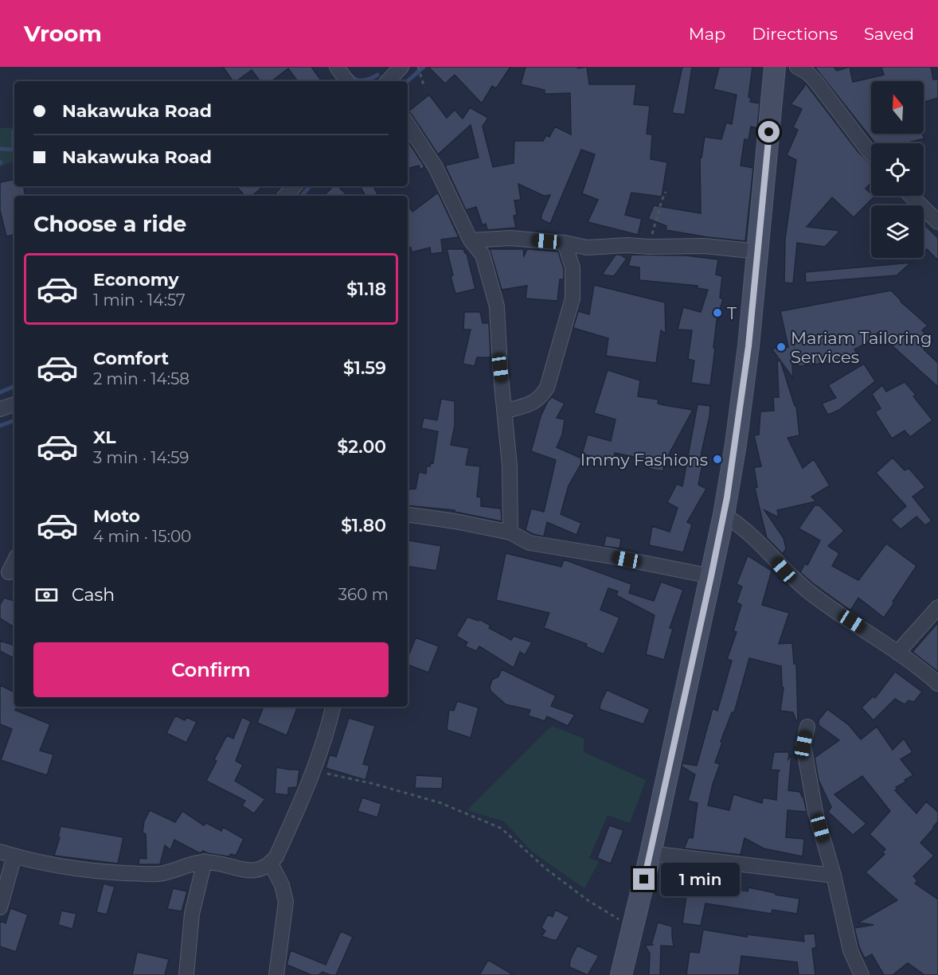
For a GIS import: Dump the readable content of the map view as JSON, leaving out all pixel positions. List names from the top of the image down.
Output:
{
  "places": ["T", "Mariam Tailoring Services", "Immy Fashions"],
  "north": "top",
  "page": {
    "header": "Vroom",
    "nav": ["Map", "Directions", "Saved"],
    "banner": ["Nakawuka Road", "Nakawuka Road"],
    "heading": "Choose a ride",
    "list": [
      {
        "name": "Economy",
        "note": "1 min · 14:57",
        "value": "$1.18"
      },
      {
        "name": "Comfort",
        "note": "2 min · 14:58",
        "value": "$1.59"
      },
      {
        "name": "XL",
        "note": "3 min · 14:59",
        "value": "$2.00"
      },
      {
        "name": "Moto",
        "note": "4 min · 15:00",
        "value": "$1.80"
      }
    ],
    "pay": ["Cash", "360 m"],
    "buttons": "Confirm",
    "bubble": "1 min"
  }
}
